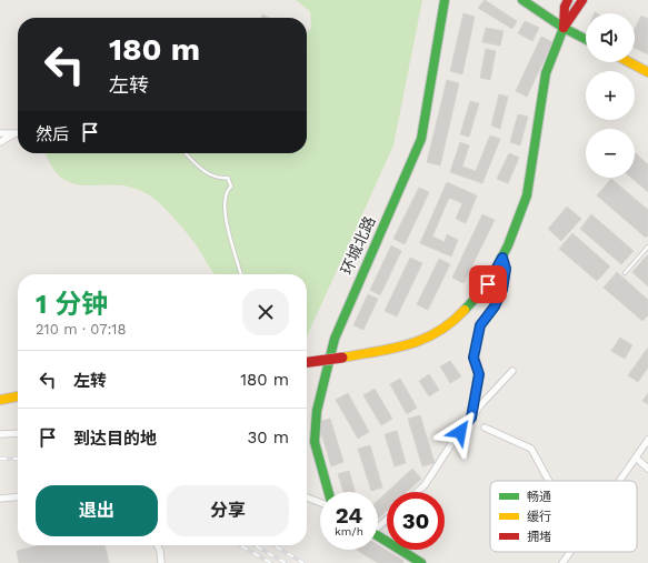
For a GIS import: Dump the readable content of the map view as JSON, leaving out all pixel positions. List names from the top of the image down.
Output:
{
  "streets": {
    "main road": ["环城北路"]
  },
  "legend": ["畅通", "缓行", "拥堵"],
  "page": {
    "map_buttons": ["+", "−"],
    "turn": ["180 m", "左转"],
    "then": "然后",
    "heading": ["1 分钟", "210 m · 07:18"],
    "list": [
      {
        "name": "左转",
        "value": "180 m"
      },
      {
        "name": "到达目的地",
        "value": "30 m"
      }
    ],
    "buttons": ["退出", "分享"],
    "speed": "24 km/h",
    "limit": "30"
  }
}
